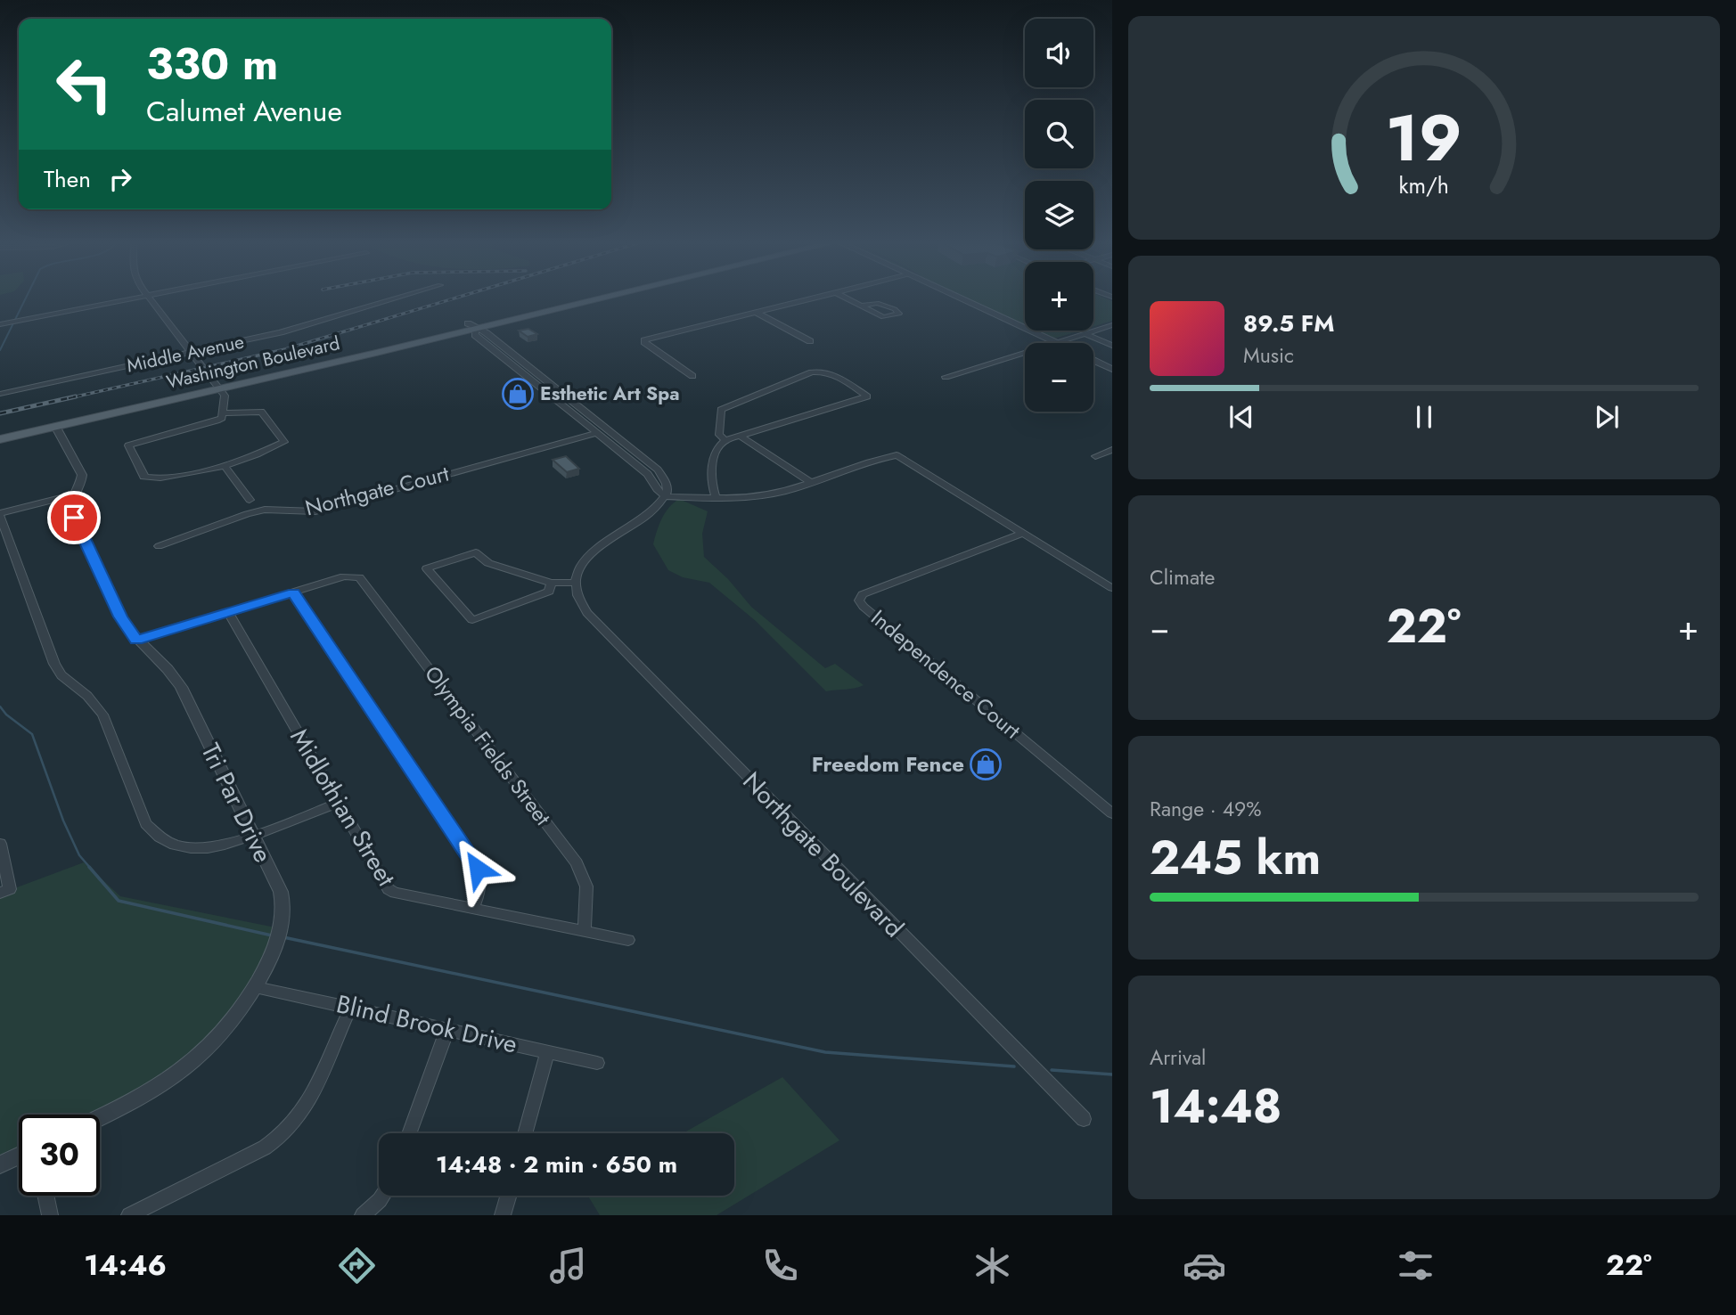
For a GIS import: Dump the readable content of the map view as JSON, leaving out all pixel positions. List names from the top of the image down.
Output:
{
  "streets": {
    "main road": ["Washington Boulevard"],
    "street": [
      "Middle Avenue",
      "Northgate Court",
      "Independence Court",
      "Olympia Fields Street",
      "Tri Par Drive",
      "Midlothian Street",
      "Northgate Boulevard",
      "Blind Brook Drive"
    ]
  },
  "crossings": [
    ["Washington Boulevard", "Tri Par Drive"],
    ["Olympia Fields Street", "Midlothian Street"],
    ["Tri Par Drive", "Blind Brook Drive"]
  ],
  "places": {
    "shop": ["Esthetic Art Spa", "Freedom Fence"]
  },
  "page": {
    "map_buttons": ["+", "−"],
    "turn": ["330 m", "Calumet Avenue"],
    "then": "Then",
    "song": ["89.5 FM", "Music"],
    "tile": [
      "Climate",
      ["Range · 49%", "245 km"],
      ["Arrival", "14:48"]
    ],
    "heat": ["−", "22°", "+"],
    "limit": "30",
    "trip": "14:48 · 2 min · 650 m",
    "tabs": ["14:46", "22°"],
    "gauge": ["19", "km/h"]
  }
}
